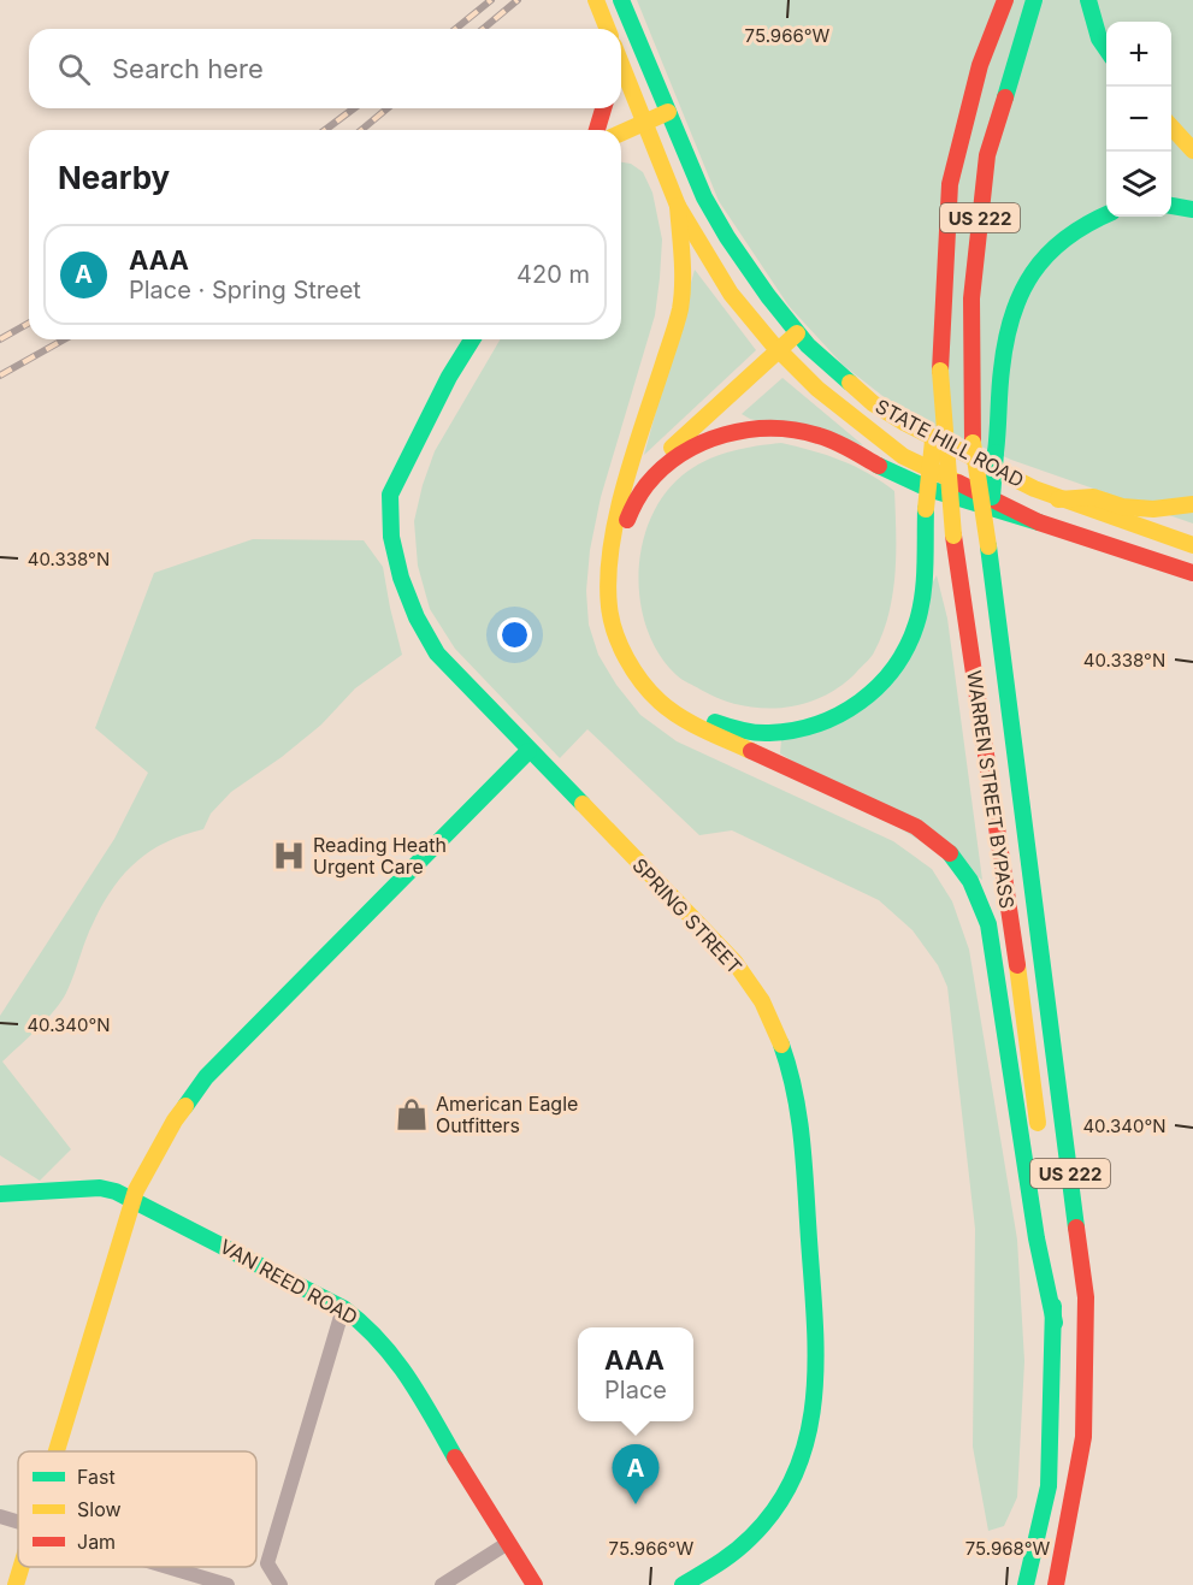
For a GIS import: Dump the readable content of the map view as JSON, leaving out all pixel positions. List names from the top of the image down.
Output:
{
  "streets": {
    "main road": [
      "US 222",
      "STATE HILL ROAD",
      "WARREN STREET BYPASS",
      "SPRING STREET",
      "VAN REED ROAD"
    ]
  },
  "places": {
    "hospital": ["Reading Heath Urgent Care"],
    "shop": ["American Eagle Outfitters"]
  },
  "legend": ["Fast", "Slow", "Jam"],
  "page": {
    "map_buttons": ["+", "−"],
    "search": "Search here",
    "heading": "Nearby",
    "list": [
      {
        "mark": "A",
        "name": "AAA",
        "note": "Place · Spring Street",
        "value": "420 m"
      }
    ],
    "popup": ["AAA", "Place"],
    "pins": "A"
  },
  "coordinates": [
    "75.966°W",
    "40.338°N",
    "40.340°N",
    "75.968°W"
  ]
}
